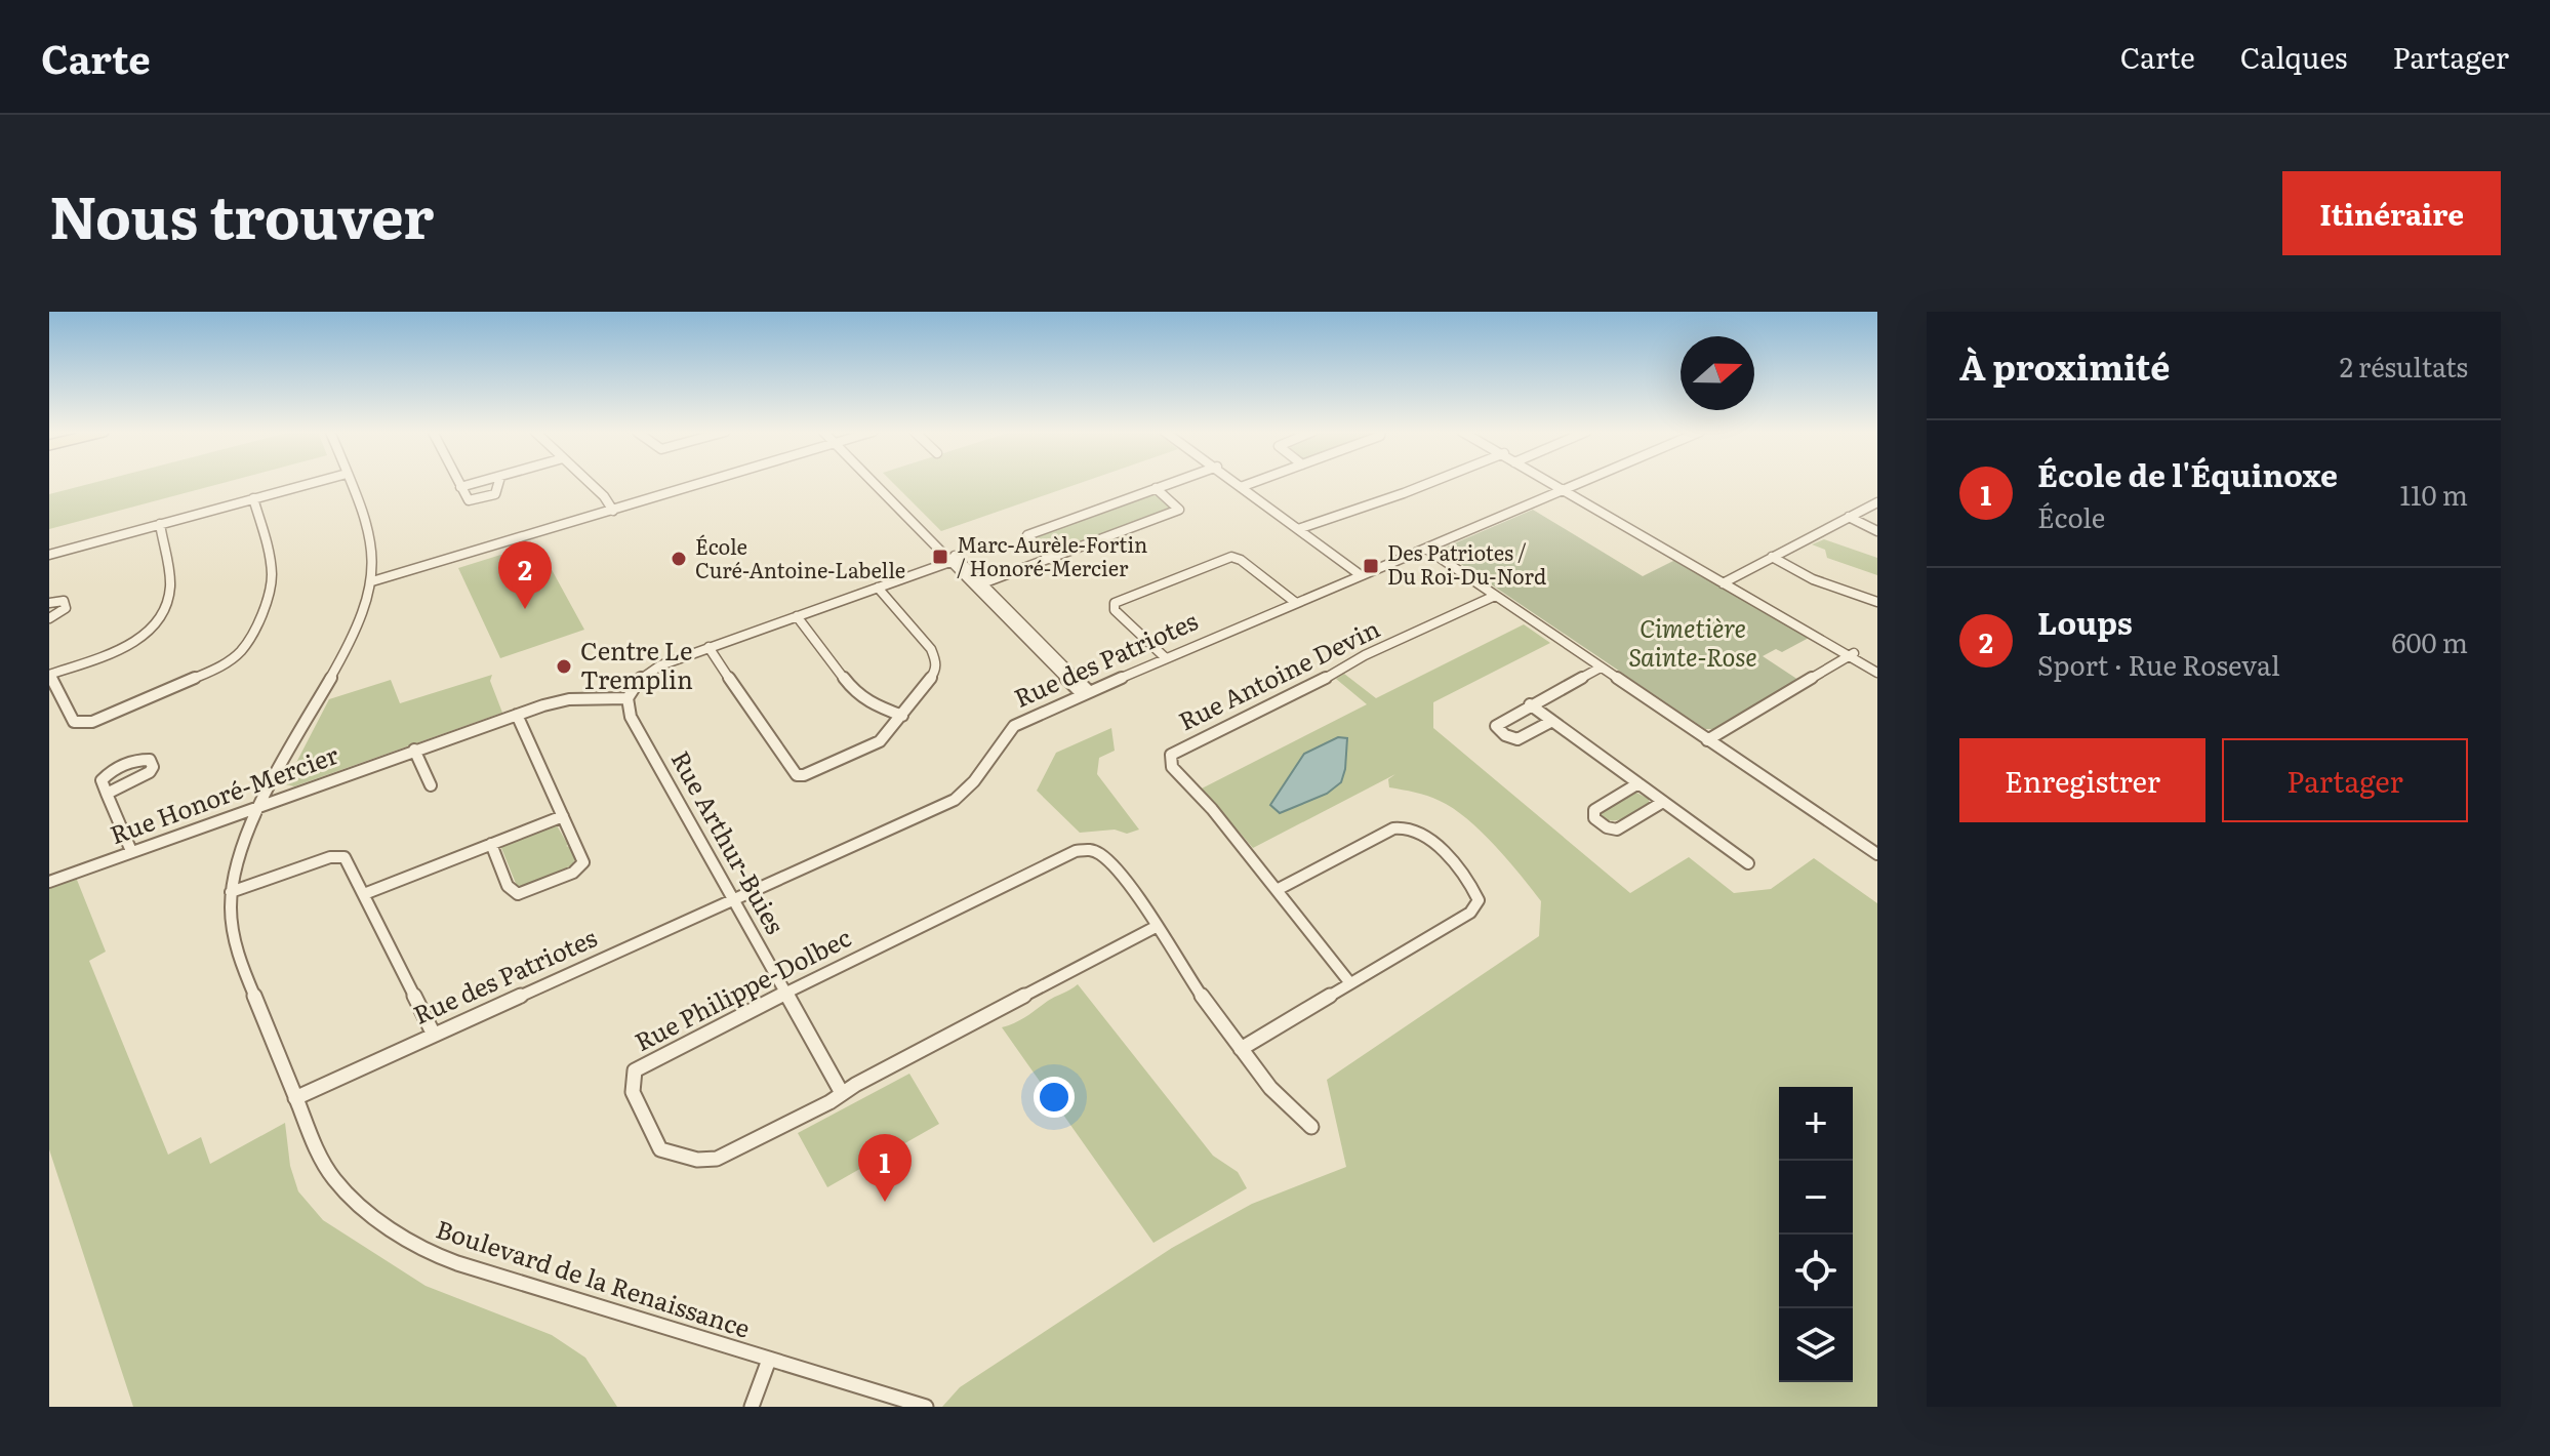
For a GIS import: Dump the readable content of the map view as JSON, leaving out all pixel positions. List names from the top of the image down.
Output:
{
  "streets": {
    "street": [
      "Rue des Patriotes",
      "Rue Antoine Devin",
      "Rue Honoré-Mercier",
      "Rue Arthur-Buies",
      "Rue Philippe-Dolbec",
      "Boulevard de la Renaissance"
    ]
  },
  "crossings": [
    ["Rue des Patriotes", "Rue Arthur-Buies"],
    ["Rue des Patriotes", "Boulevard de la Renaissance"],
    ["Rue Honoré-Mercier", "Rue Arthur-Buies"],
    ["Rue Honoré-Mercier", "Boulevard de la Renaissance"],
    ["Rue Arthur-Buies", "Rue Philippe-Dolbec"]
  ],
  "parks": ["Cimetière Sainte-Rose"],
  "places": {
    "transit": ["Marc-Aurèle-Fortin / Honoré-Mercier", "Des Patriotes / Du Roi-Du-Nord"],
    "other": ["École Curé-Antoine-Labelle", "Centre Le Tremplin"]
  },
  "north": "right",
  "page": {
    "header": "Carte",
    "nav": ["Carte", "Calques", "Partager"],
    "title": "Nous trouver",
    "buttons": [
      "Itinéraire",
      ["Enregistrer", "Partager"]
    ],
    "heading": ["À proximité", "2 résultats"],
    "list": [
      {
        "mark": "1",
        "name": "École de l'Équinoxe",
        "note": "École",
        "value": "110 m"
      },
      {
        "mark": "2",
        "name": "Loups",
        "note": "Sport · Rue Roseval",
        "value": "600 m"
      }
    ],
    "pins": ["2", "1"],
    "map_buttons": ["+", "−"]
  }
}
